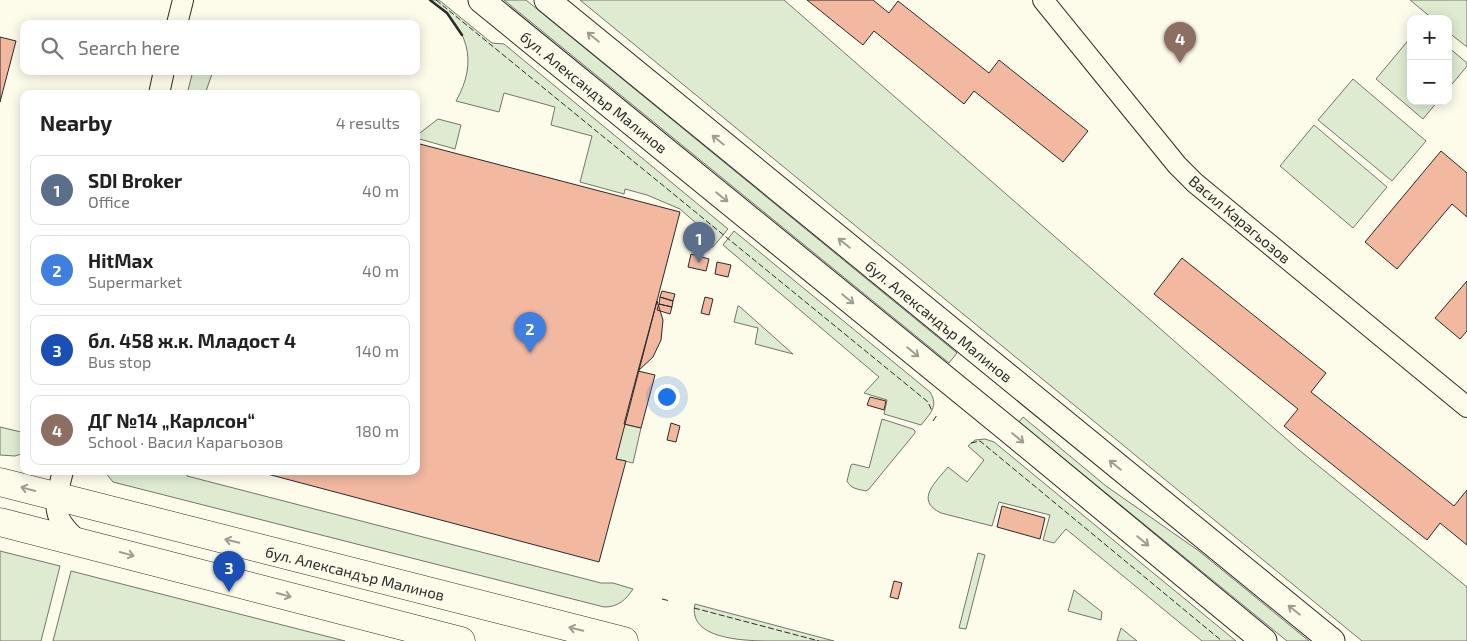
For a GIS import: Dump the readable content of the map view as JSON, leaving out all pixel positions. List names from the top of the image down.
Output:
{
  "streets": {
    "main road": ["бул. Александър Малинов"],
    "street": ["Васил Карагьозов"]
  },
  "page": {
    "map_buttons": ["+", "−"],
    "search": "Search here",
    "pins": [
      "4",
      "1",
      "2",
      "3"
    ],
    "heading": ["Nearby", "4 results"],
    "list": [
      {
        "mark": "1",
        "name": "SDI Broker",
        "note": "Office",
        "value": "40 m"
      },
      {
        "mark": "2",
        "name": "HitMax",
        "note": "Supermarket",
        "value": "40 m"
      },
      {
        "mark": "3",
        "name": "бл. 458 ж.к. Младост 4",
        "note": "Bus stop",
        "value": "140 m"
      },
      {
        "mark": "4",
        "name": "ДГ №14 „Карлсон“",
        "note": "School · Васил Карагьозов",
        "value": "180 m"
      }
    ]
  }
}
